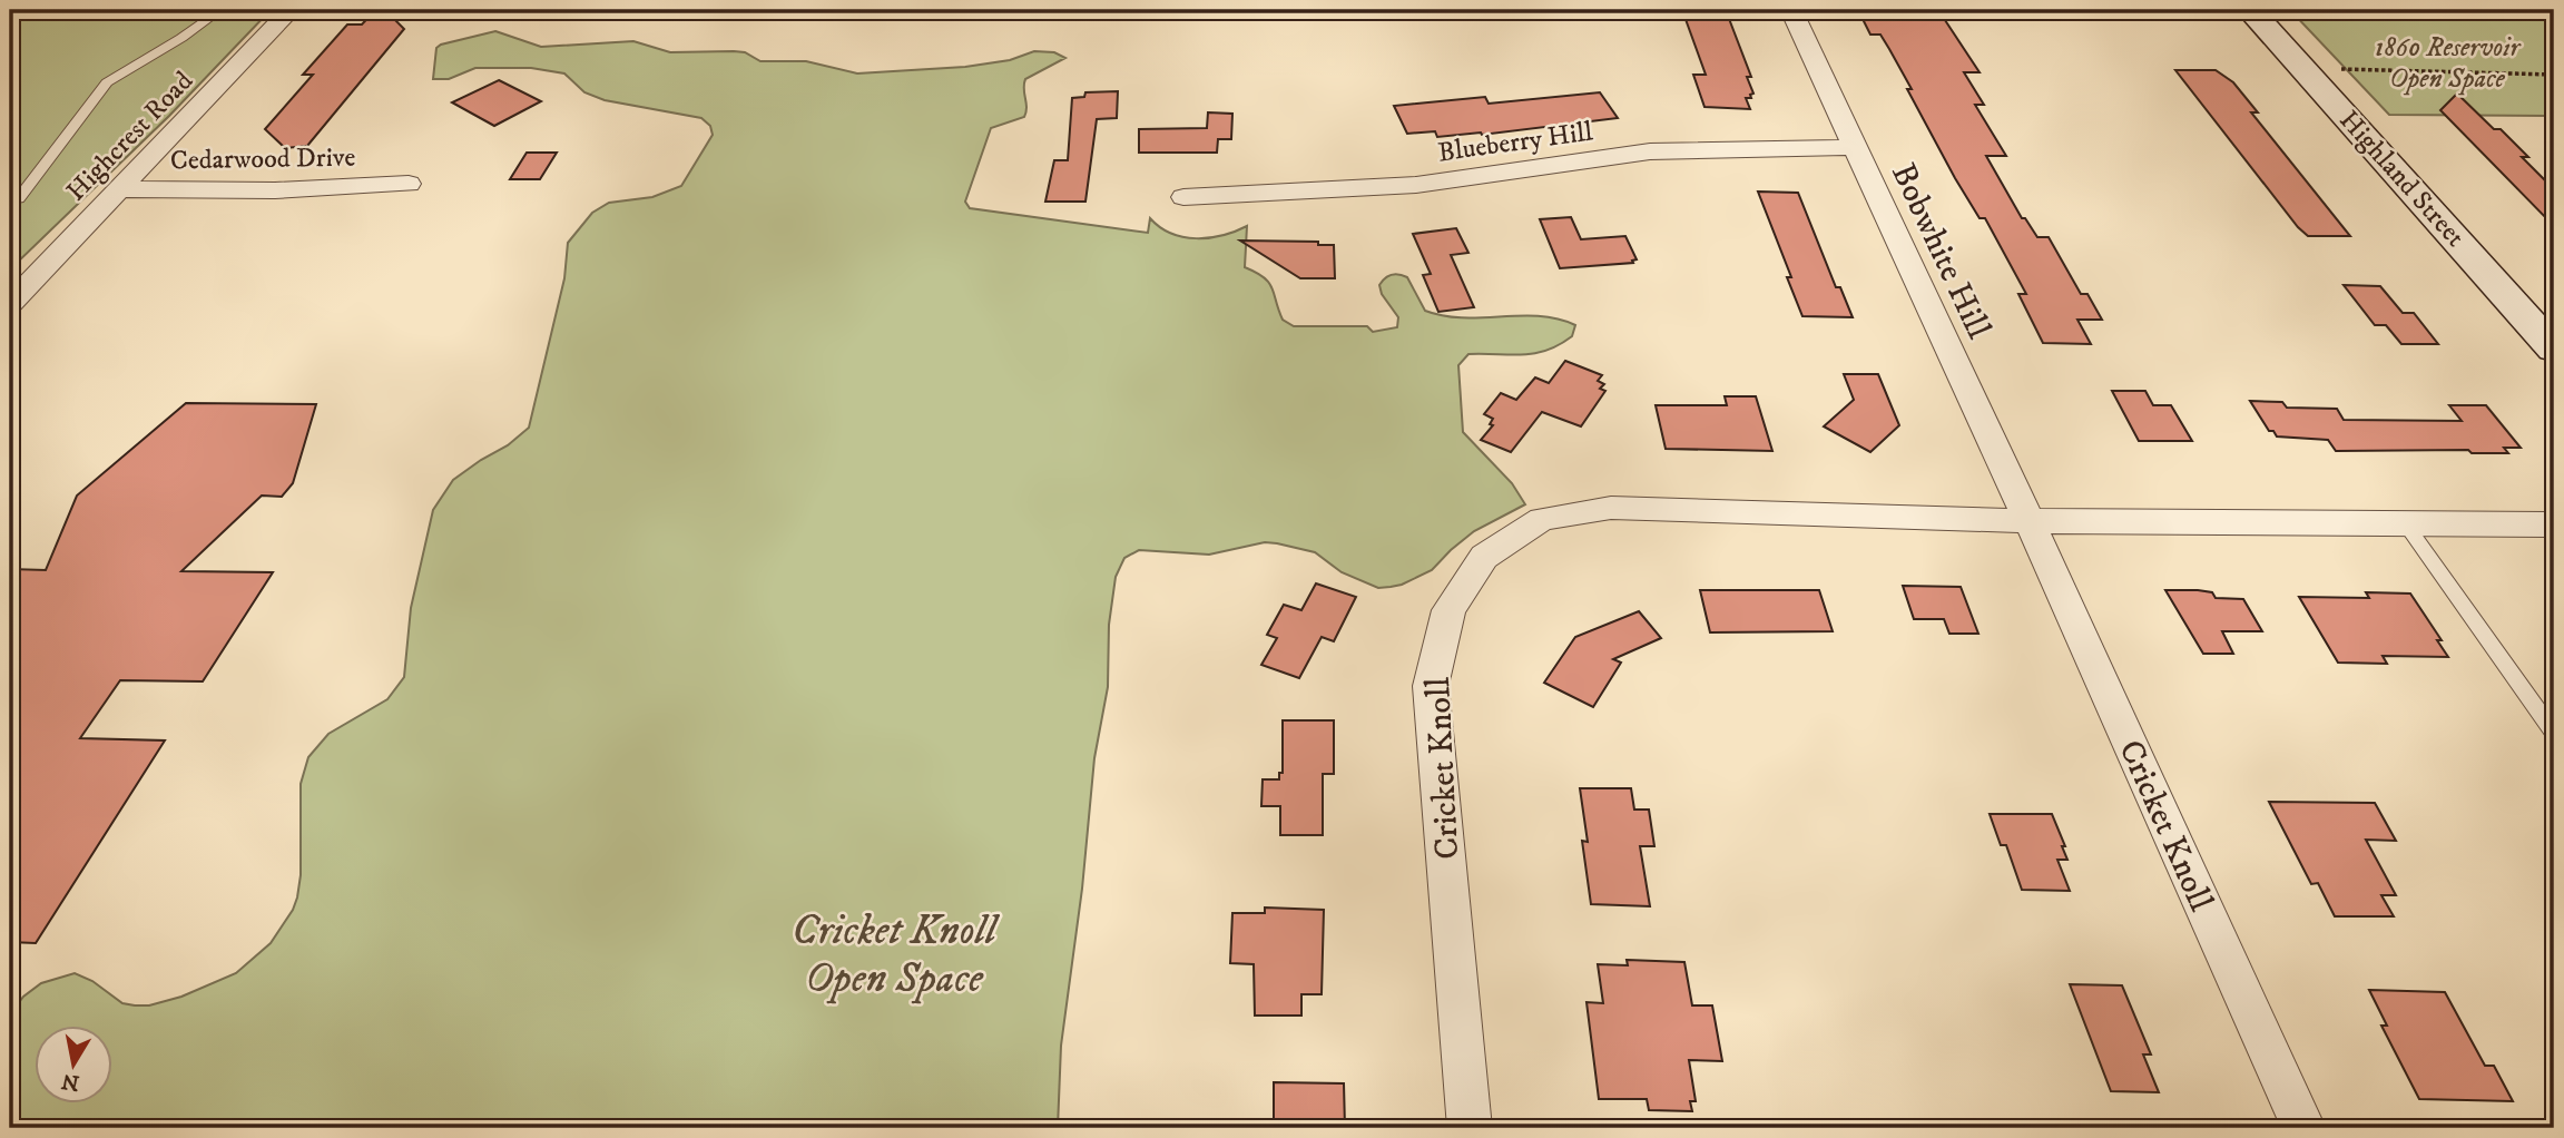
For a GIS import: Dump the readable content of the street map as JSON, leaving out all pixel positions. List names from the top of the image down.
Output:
{
  "streets": {
    "main road": ["Highland Street"],
    "street": [
      "Highcrest Road",
      "Blueberry Hill",
      "Cedarwood Drive",
      "Bobwhite Hill",
      "Cricket Knoll"
    ]
  },
  "crossings": [
    ["Highcrest Road", "Cedarwood Drive"],
    ["Blueberry Hill", "Bobwhite Hill"],
    ["Bobwhite Hill", "Cricket Knoll"]
  ],
  "parks": ["1860 Reservoir Open Space", "Cricket Knoll Open Space"],
  "north": "bottom"
}
